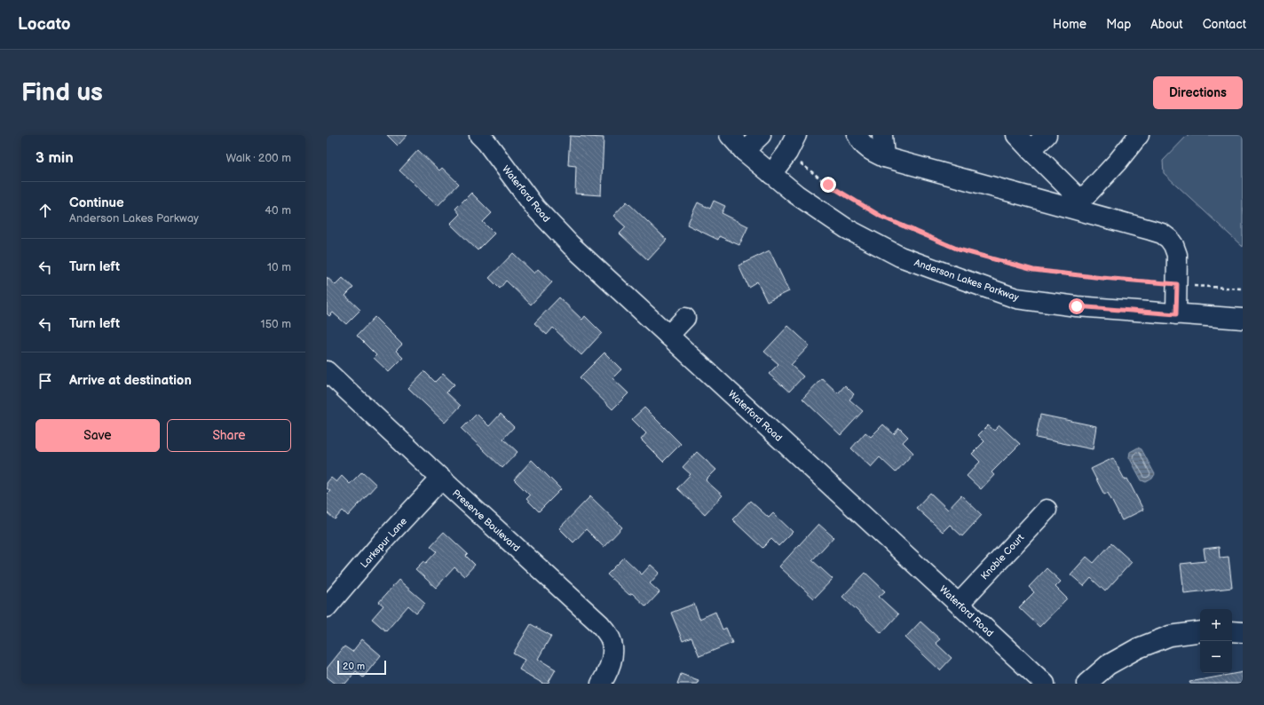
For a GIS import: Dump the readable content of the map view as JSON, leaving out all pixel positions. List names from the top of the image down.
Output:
{
  "streets": {
    "street": [
      "Waterford Road",
      "Anderson Lakes Parkway",
      "Preserve Boulevard",
      "Larkspur Lane",
      "Knoble Court"
    ]
  },
  "crossings": [
    ["Waterford Road", "Knoble Court"],
    ["Preserve Boulevard", "Larkspur Lane"]
  ],
  "scale_bar": "20 m",
  "page": {
    "header": "Locato",
    "nav": [
      "Home",
      "Map",
      "About",
      "Contact"
    ],
    "buttons": [
      "Directions",
      ["Save", "Share"]
    ],
    "title": "Find us",
    "heading": ["3 min", "Walk · 200 m"],
    "list": [
      ["Continue", "Anderson Lakes Parkway", "40 m"],
      ["Turn left", "10 m"],
      ["Turn left", "150 m"],
      "Arrive at destination"
    ],
    "map_buttons": ["+", "−"],
    "scale": "20 m"
  }
}
